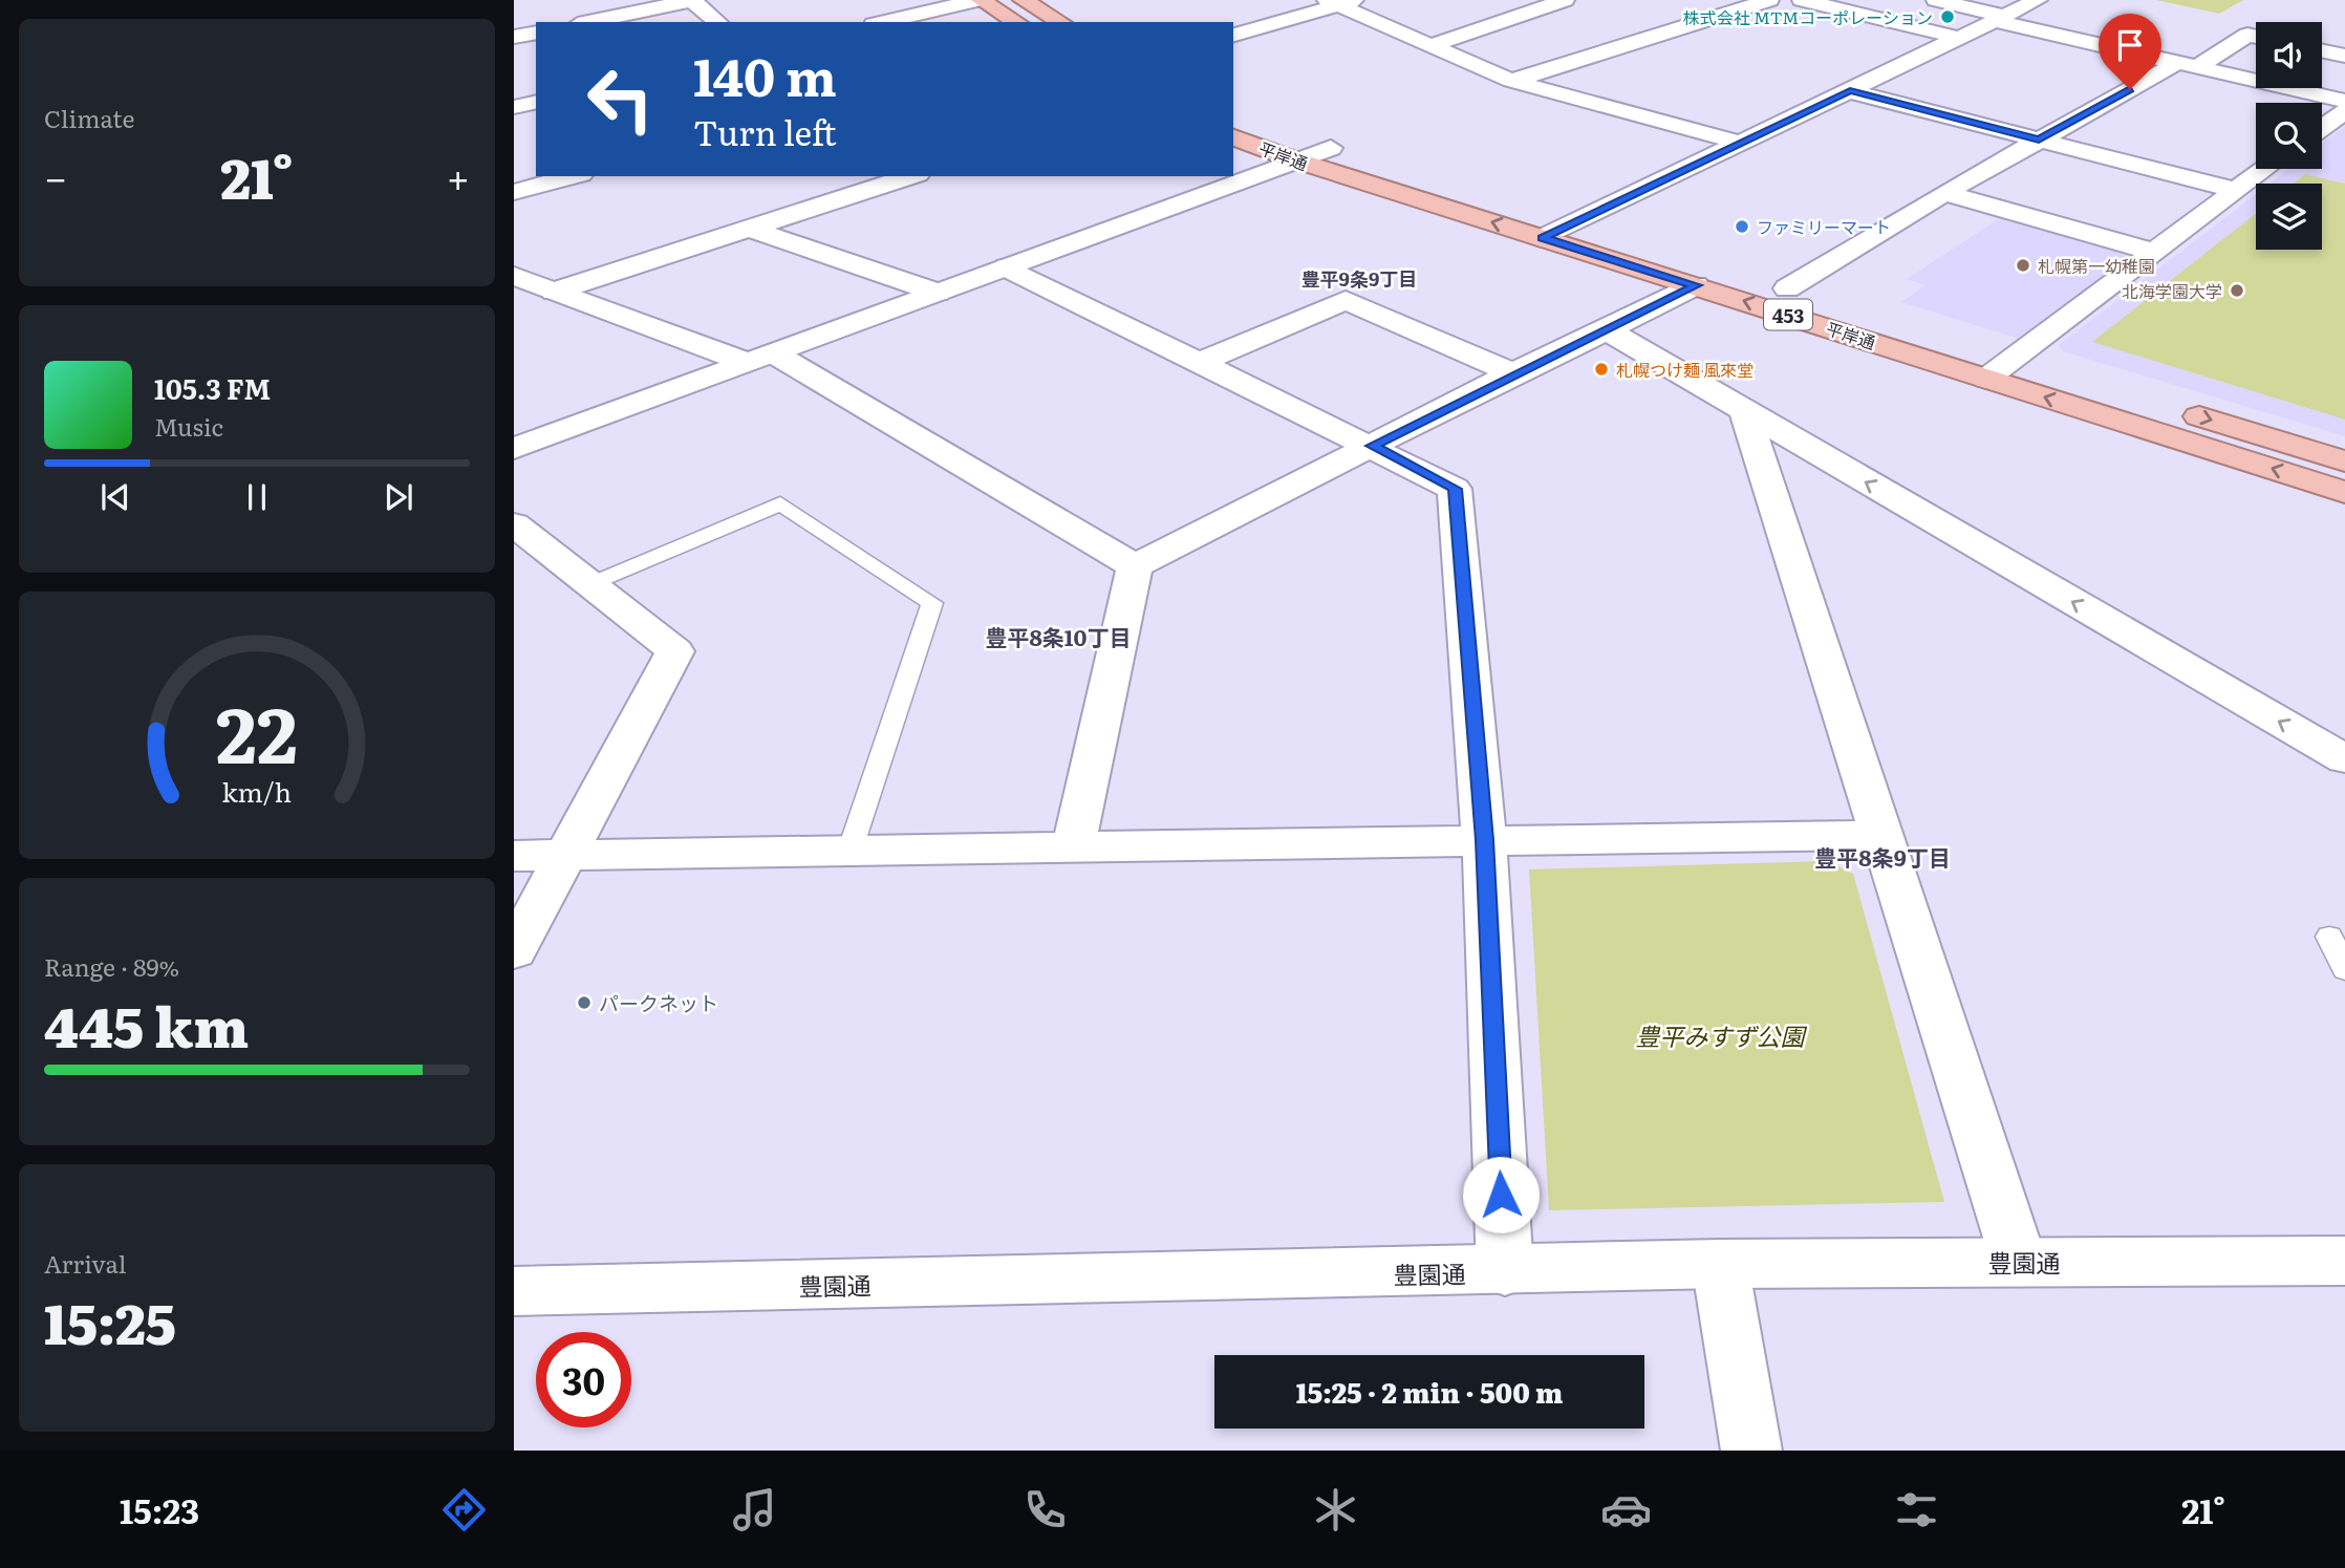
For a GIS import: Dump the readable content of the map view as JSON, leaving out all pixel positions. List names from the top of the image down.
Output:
{
  "streets": {
    "highway": ["平岸通", "453"],
    "street": ["豊園通"]
  },
  "districts": ["豊平9条9丁目", "豊平8条10丁目", "豊平8条9丁目"],
  "parks": ["豊平みすず公園"],
  "places": [
    "株式会社 MTMコーポレーション",
    "ファミリーマート",
    "札幌第一幼稚園",
    "北海学園大学",
    "札幌つけ麺 風來堂",
    "パークネット"
  ],
  "page": {
    "tile": [
      "Climate",
      ["Range · 89%", "445 km"],
      ["Arrival", "15:25"]
    ],
    "turn": ["140 m", "Turn left"],
    "heat": ["−", "21°", "+"],
    "song": ["105.3 FM", "Music"],
    "limit": "30",
    "trip": "15:25 · 2 min · 500 m",
    "tabs": ["15:23", "21°"],
    "gauge": ["22", "km/h"]
  }
}
